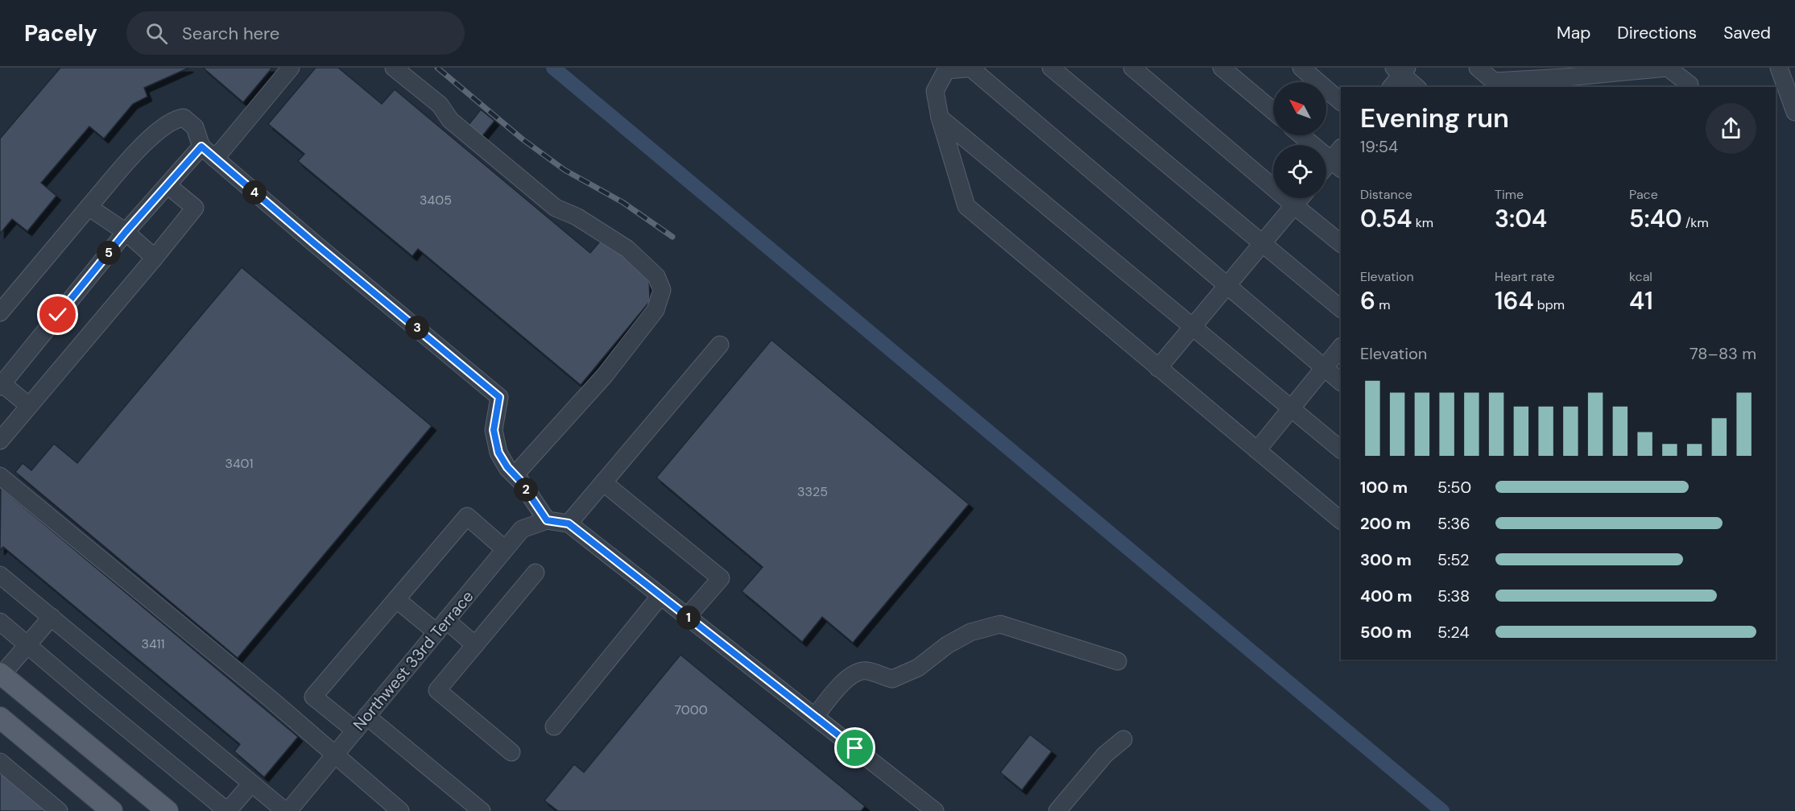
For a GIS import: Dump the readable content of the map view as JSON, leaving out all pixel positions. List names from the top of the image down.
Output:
{
  "streets": {
    "street": ["Northwest 33rd Terrace"]
  },
  "house_numbers": [
    "3405",
    "3401",
    "3325",
    "3411",
    "7000"
  ],
  "north": "top left",
  "page": {
    "header": "Pacely",
    "search": "Search here",
    "nav": ["Map", "Directions", "Saved"],
    "heading": ["Evening run", "19:54"],
    "stats": [
      ["Distance", "0.54 km"],
      ["Time", "3:04"],
      ["Pace", "5:40 /km"],
      ["Elevation", "6 m"],
      ["Heart rate", "164 bpm"],
      ["kcal", "41"]
    ],
    "pins": [
      "4",
      "5",
      "3",
      "2",
      "1"
    ],
    "chart": ["Elevation", "78–83 m"],
    "list": [
      {
        "name": "100 m",
        "note": "5:50"
      },
      {
        "name": "200 m",
        "note": "5:36"
      },
      {
        "name": "300 m",
        "note": "5:52"
      },
      {
        "name": "400 m",
        "note": "5:38"
      },
      {
        "name": "500 m",
        "note": "5:24"
      }
    ]
  }
}
